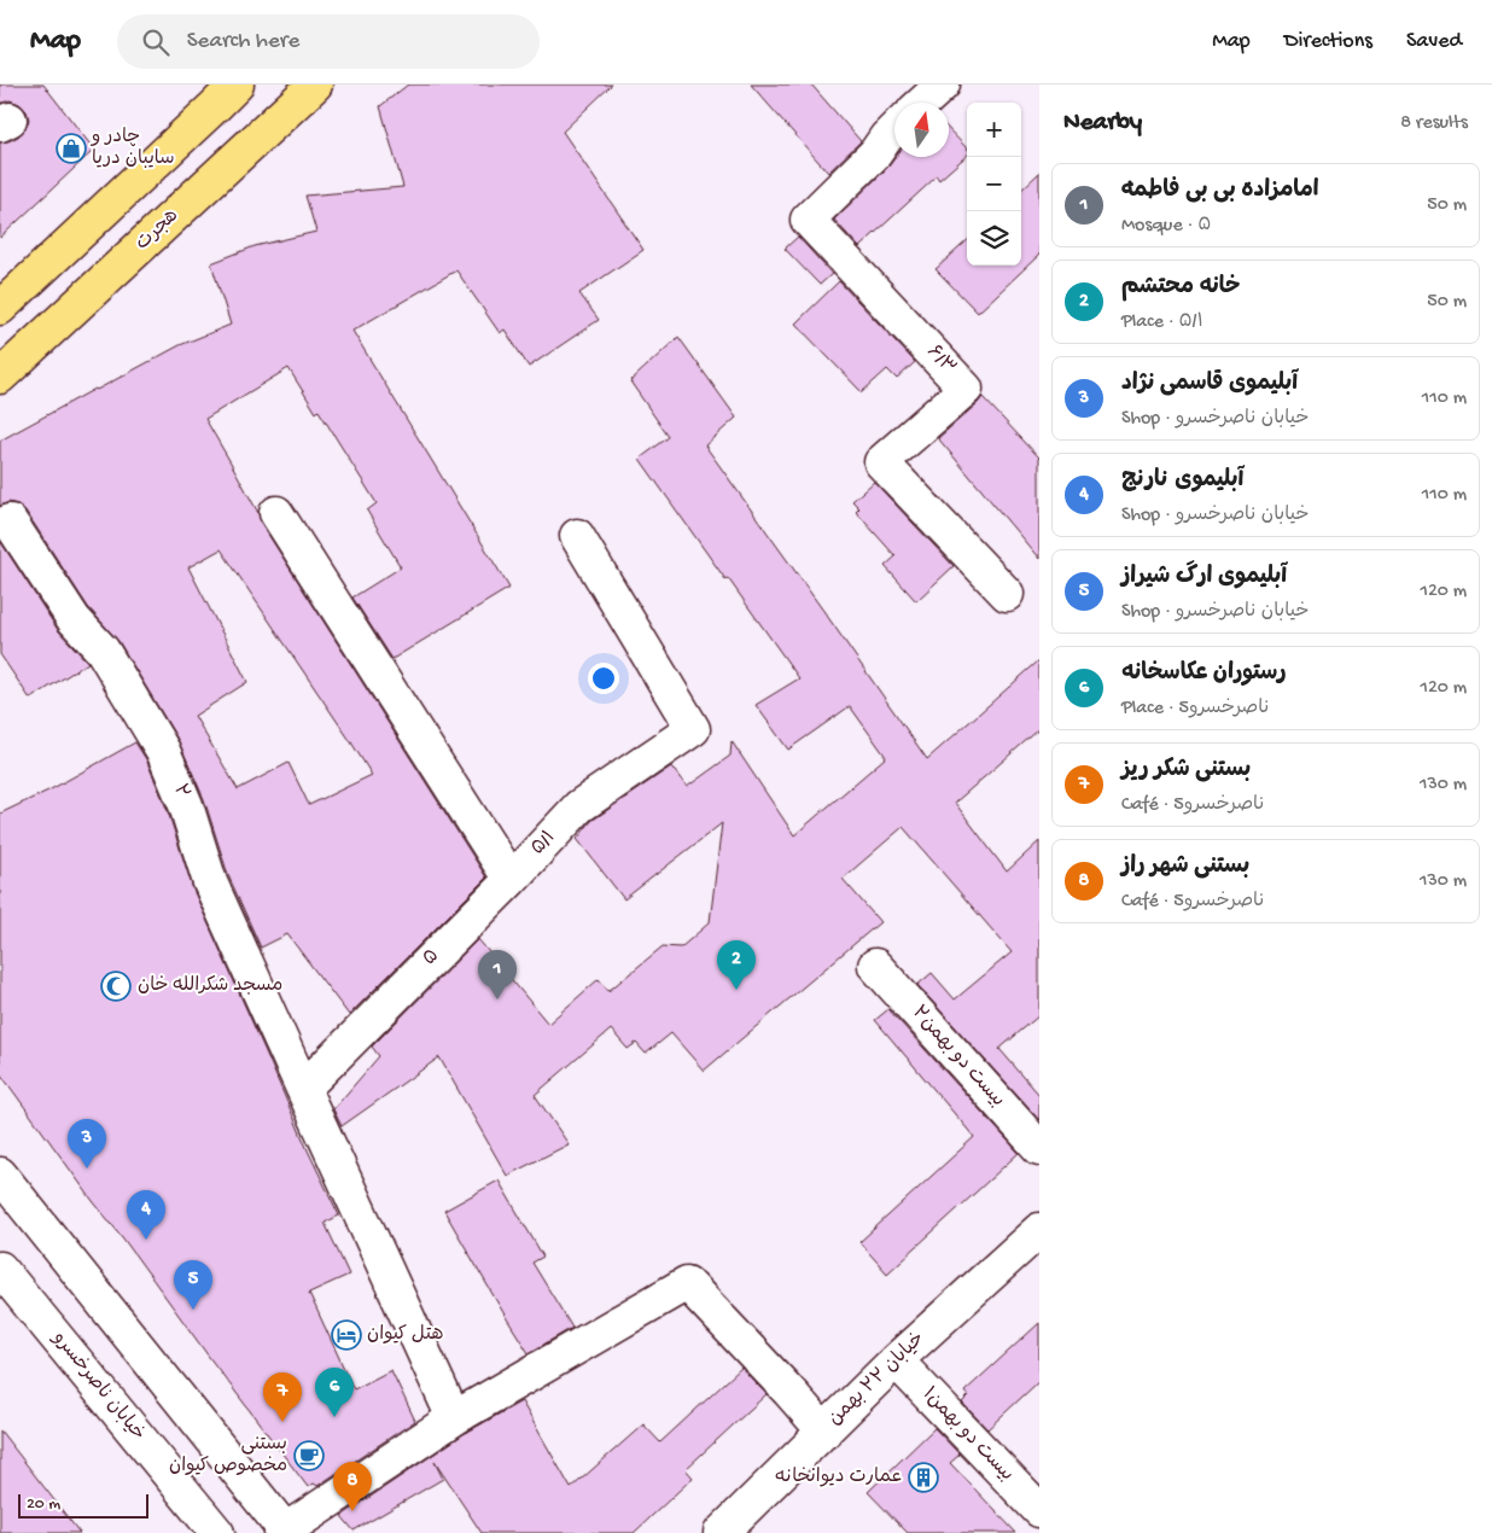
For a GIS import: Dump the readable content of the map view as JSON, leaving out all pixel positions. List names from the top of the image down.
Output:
{
  "streets": {
    "main road": ["هجرت"],
    "street": [
      "۶/۳",
      "۲",
      "۵/۱",
      "۵",
      "بیست دو بهمن۲",
      "خیابان ۲۲ بهمن",
      "خیابان ناصرخسرو",
      "بیست دو بهمن۱"
    ]
  },
  "crossings": [
    ["۲", "۵"],
    ["۵/۱", "۵"],
    ["خیابان ۲۲ بهمن", "بیست دو بهمن۱"]
  ],
  "places": {
    "shop": ["چادر و سایبان دریا"],
    "mosque": ["مسجد شکرالله خان"],
    "hotel": ["هتل کیوان"],
    "cafe": ["بستنی مخصوص کیوان"],
    "building": ["عمارت دیوانخانه"]
  },
  "scale_bar": "20 m",
  "north": "top",
  "page": {
    "header": "Map",
    "search": "Search here",
    "nav": ["Map", "Directions", "Saved"],
    "heading": ["Nearby", "8 results"],
    "map_buttons": ["+", "−"],
    "list": [
      {
        "mark": "1",
        "name": "امامزاده بی بی فاطمه",
        "note": "Mosque · ۵",
        "value": "50 m"
      },
      {
        "mark": "2",
        "name": "خانه محتشم",
        "note": "Place · ۵/۱",
        "value": "50 m"
      },
      {
        "mark": "3",
        "name": "آبلیموی قاسمی نژاد",
        "note": "Shop · خیابان ناصرخسرو",
        "value": "110 m"
      },
      {
        "mark": "4",
        "name": "آبلیموی نارنج",
        "note": "Shop · خیابان ناصرخسرو",
        "value": "110 m"
      },
      {
        "mark": "5",
        "name": "آبلیموی ارگ شیراز",
        "note": "Shop · خیابان ناصرخسرو",
        "value": "120 m"
      },
      {
        "mark": "6",
        "name": "رستوران عکاسخانه",
        "note": "Place · ناصرخسرو5",
        "value": "120 m"
      },
      {
        "mark": "7",
        "name": "بستنی شکر ریز",
        "note": "Café · ناصرخسرو5",
        "value": "130 m"
      },
      {
        "mark": "8",
        "name": "بستنی شهر راز",
        "note": "Café · ناصرخسرو5",
        "value": "130 m"
      }
    ],
    "pins": [
      "2",
      "1",
      "3",
      "4",
      "5",
      "6",
      "7",
      "8"
    ],
    "scale": "20 m"
  }
}
